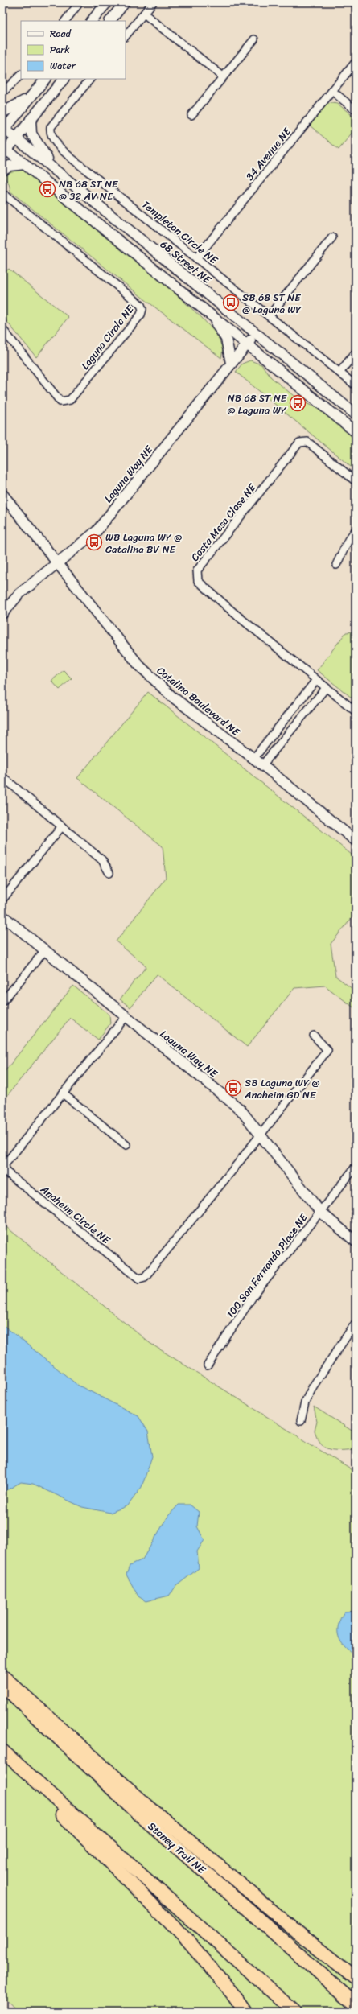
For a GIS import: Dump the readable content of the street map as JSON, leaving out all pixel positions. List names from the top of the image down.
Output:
{
  "streets": {
    "highway": ["Stoney Trail NE"],
    "street": [
      "34 Avenue NE",
      "Templeton Circle NE",
      "68 Street NE",
      "Laguna Circle NE",
      "Laguna Way NE",
      "Costa Mesa Close NE",
      "Catalina Boulevard NE",
      "Anaheim Circle NE",
      "100 San Fernando Place NE"
    ]
  },
  "crossings": [
    ["34 Avenue NE", "Templeton Circle NE"],
    ["68 Street NE", "Laguna Way NE"],
    ["Laguna Way NE", "Catalina Boulevard NE"],
    ["Laguna Way NE", "Anaheim Circle NE"],
    ["Laguna Way NE", "100 San Fernando Place NE"]
  ],
  "places": {
    "bus stop": [
      "NB 68 ST NE @ 32 AV NE",
      "SB 68 ST NE @ Laguna WY",
      "NB 68 ST NE @ Laguna WY",
      "WB Laguna WY @ Catalina BV NE",
      "SB Laguna WY @ Anaheim GD NE"
    ]
  },
  "legend": ["Road", "Park", "Water"]
}
